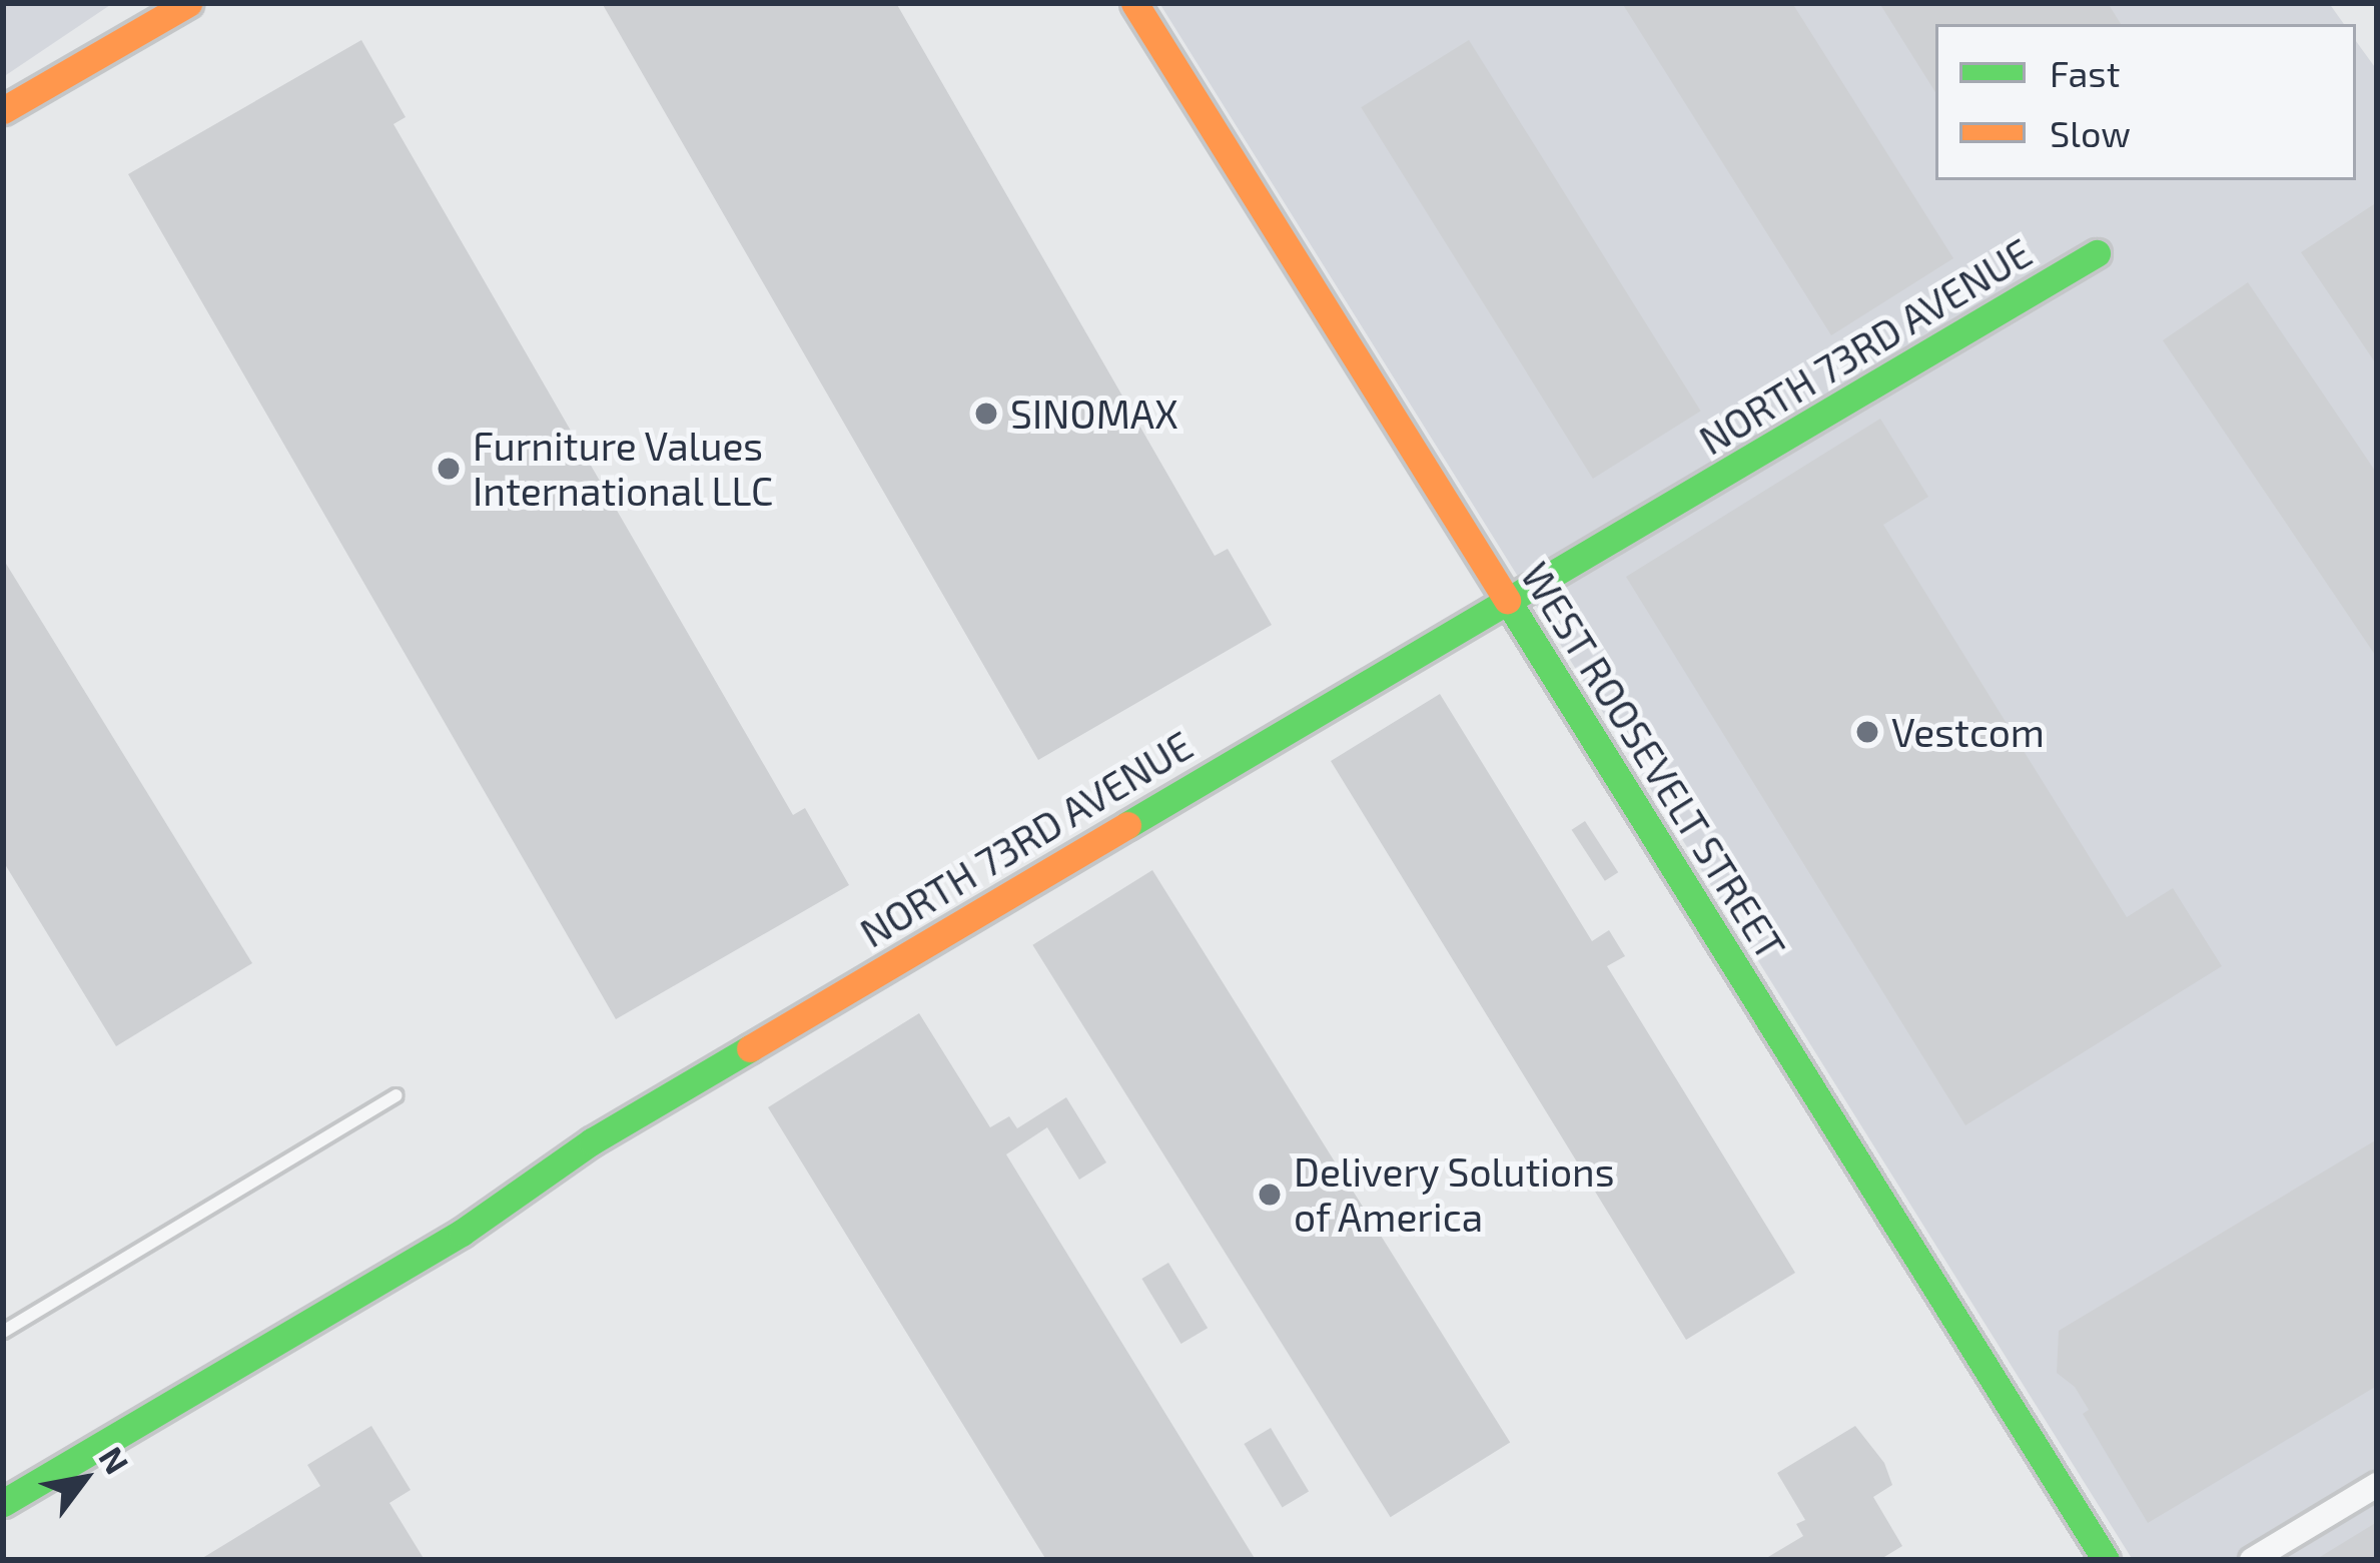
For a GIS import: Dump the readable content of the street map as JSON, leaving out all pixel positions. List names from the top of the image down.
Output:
{
  "streets": {
    "street": ["NORTH 73RD AVENUE", "WEST ROOSEVELT STREET"]
  },
  "crossings": [
    ["NORTH 73RD AVENUE", "WEST ROOSEVELT STREET"]
  ],
  "places": [
    "SINOMAX",
    "Furniture Values International LLC",
    "Vestcom",
    "Delivery Solutions of America"
  ],
  "legend": ["Fast", "Slow"],
  "north": "top right"
}
